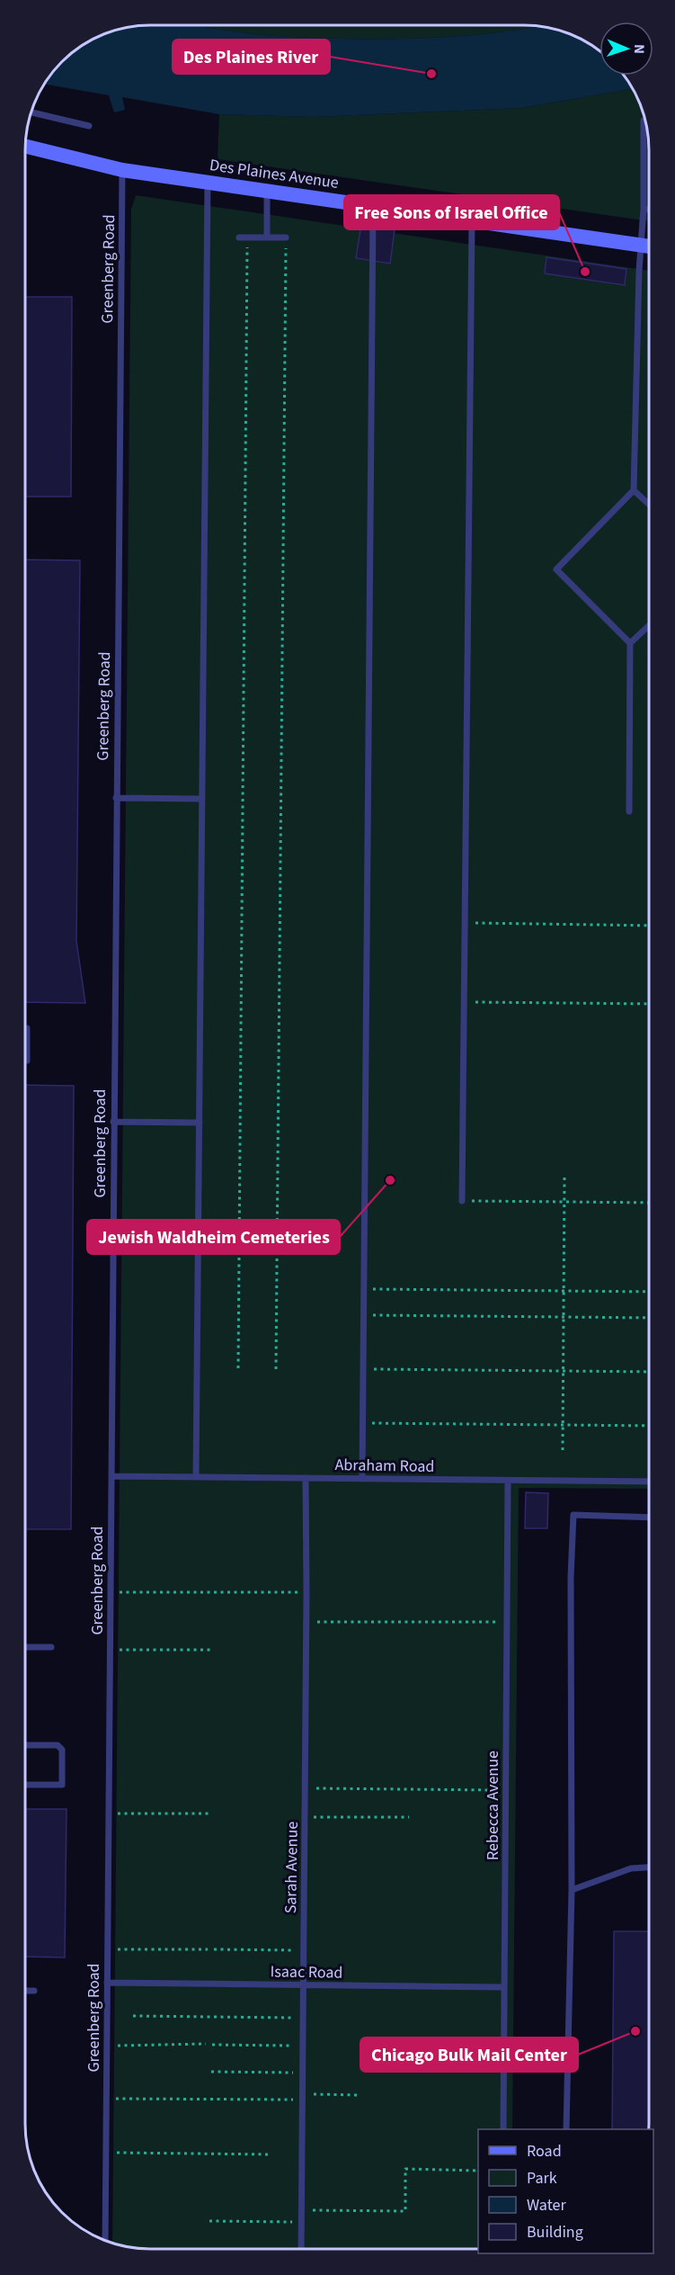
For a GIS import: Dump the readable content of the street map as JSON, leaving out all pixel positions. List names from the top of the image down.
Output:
{
  "streets": {
    "main road": ["Des Plaines Avenue"],
    "lane": [
      "Greenberg Road",
      "Abraham Road",
      "Rebecca Avenue",
      "Sarah Avenue",
      "Isaac Road"
    ]
  },
  "crossings": [
    ["Des Plaines Avenue", "Greenberg Road"],
    ["Greenberg Road", "Abraham Road"],
    ["Greenberg Road", "Isaac Road"],
    ["Abraham Road", "Rebecca Avenue"],
    ["Abraham Road", "Sarah Avenue"],
    ["Rebecca Avenue", "Isaac Road"],
    ["Sarah Avenue", "Isaac Road"]
  ],
  "places": [
    "Des Plaines River",
    "Free Sons of Israel Office",
    "Jewish Waldheim Cemeteries",
    "Chicago Bulk Mail Center"
  ],
  "legend": [
    "Road",
    "Park",
    "Water",
    "Building"
  ],
  "north": "right"
}
